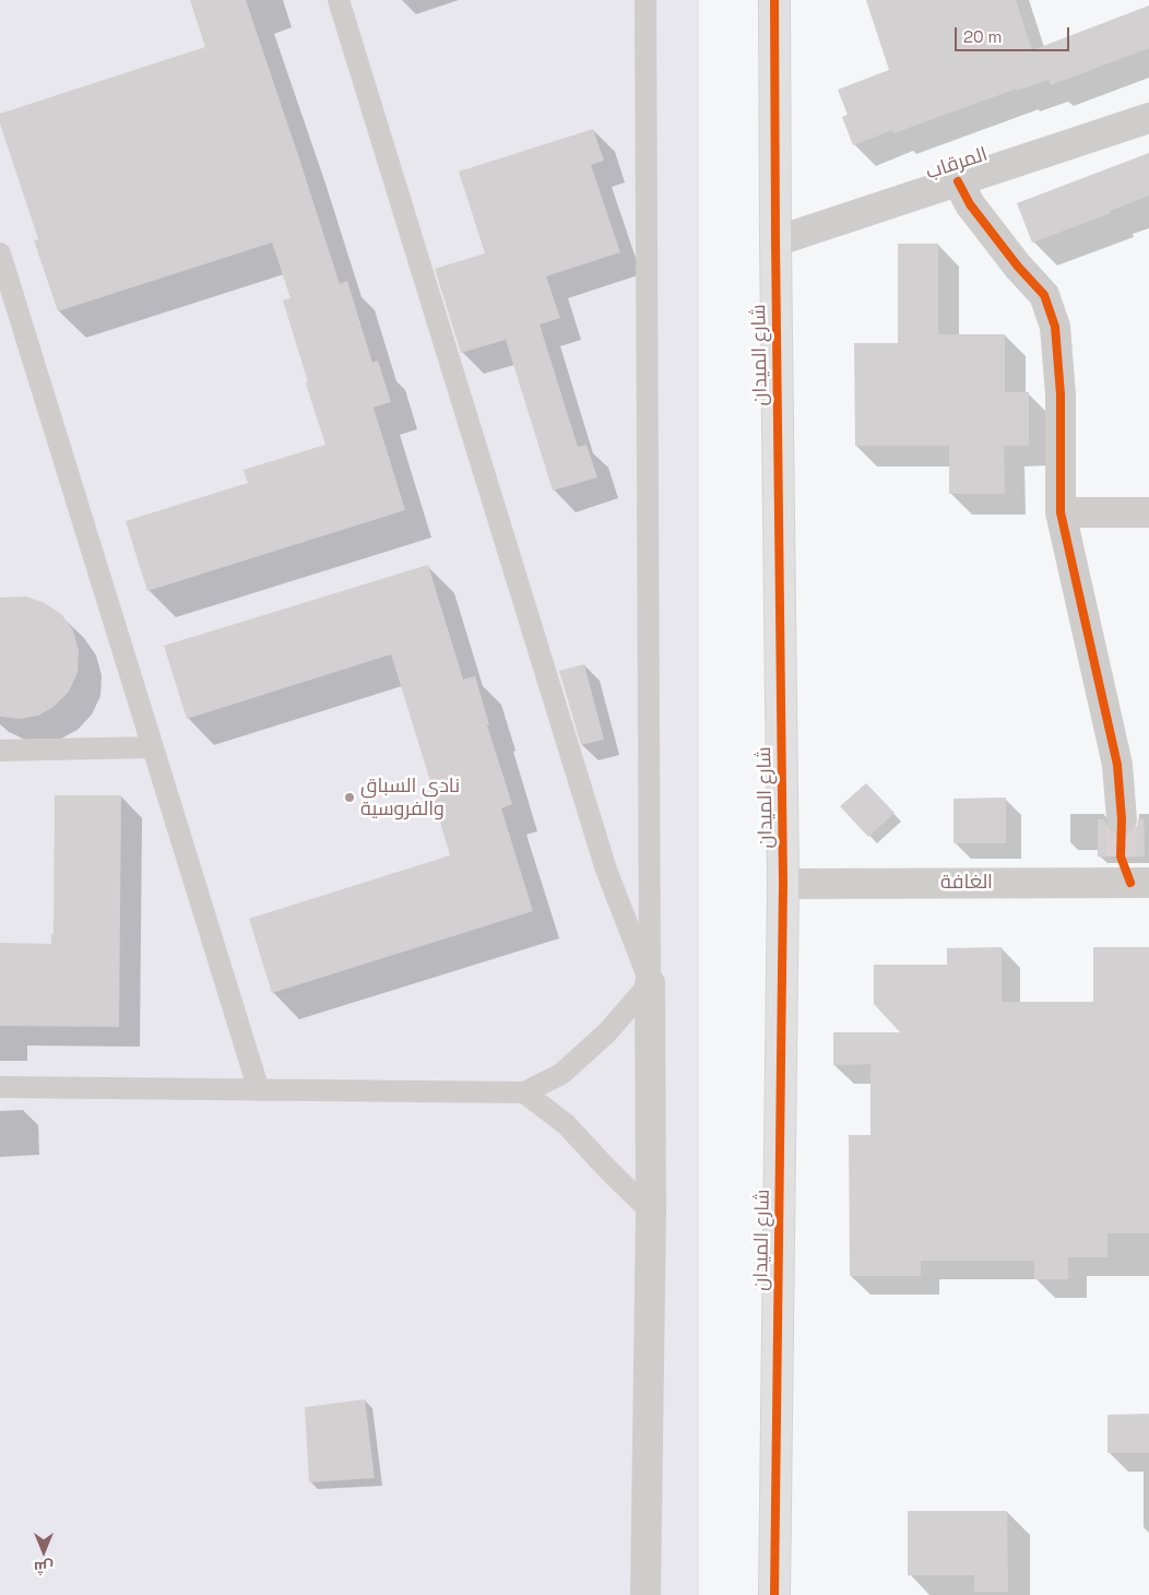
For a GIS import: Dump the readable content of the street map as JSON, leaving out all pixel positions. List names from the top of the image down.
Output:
{
  "streets": {
    "street": ["المرقاب", "شارع الميدان", "الغافة"]
  },
  "crossings": [
    ["المرقاب", "شارع الميدان"],
    ["شارع الميدان", "الغافة"]
  ],
  "places": ["نادي السباق والفروسية"],
  "scale_bar": "20 m",
  "north": "bottom"
}
